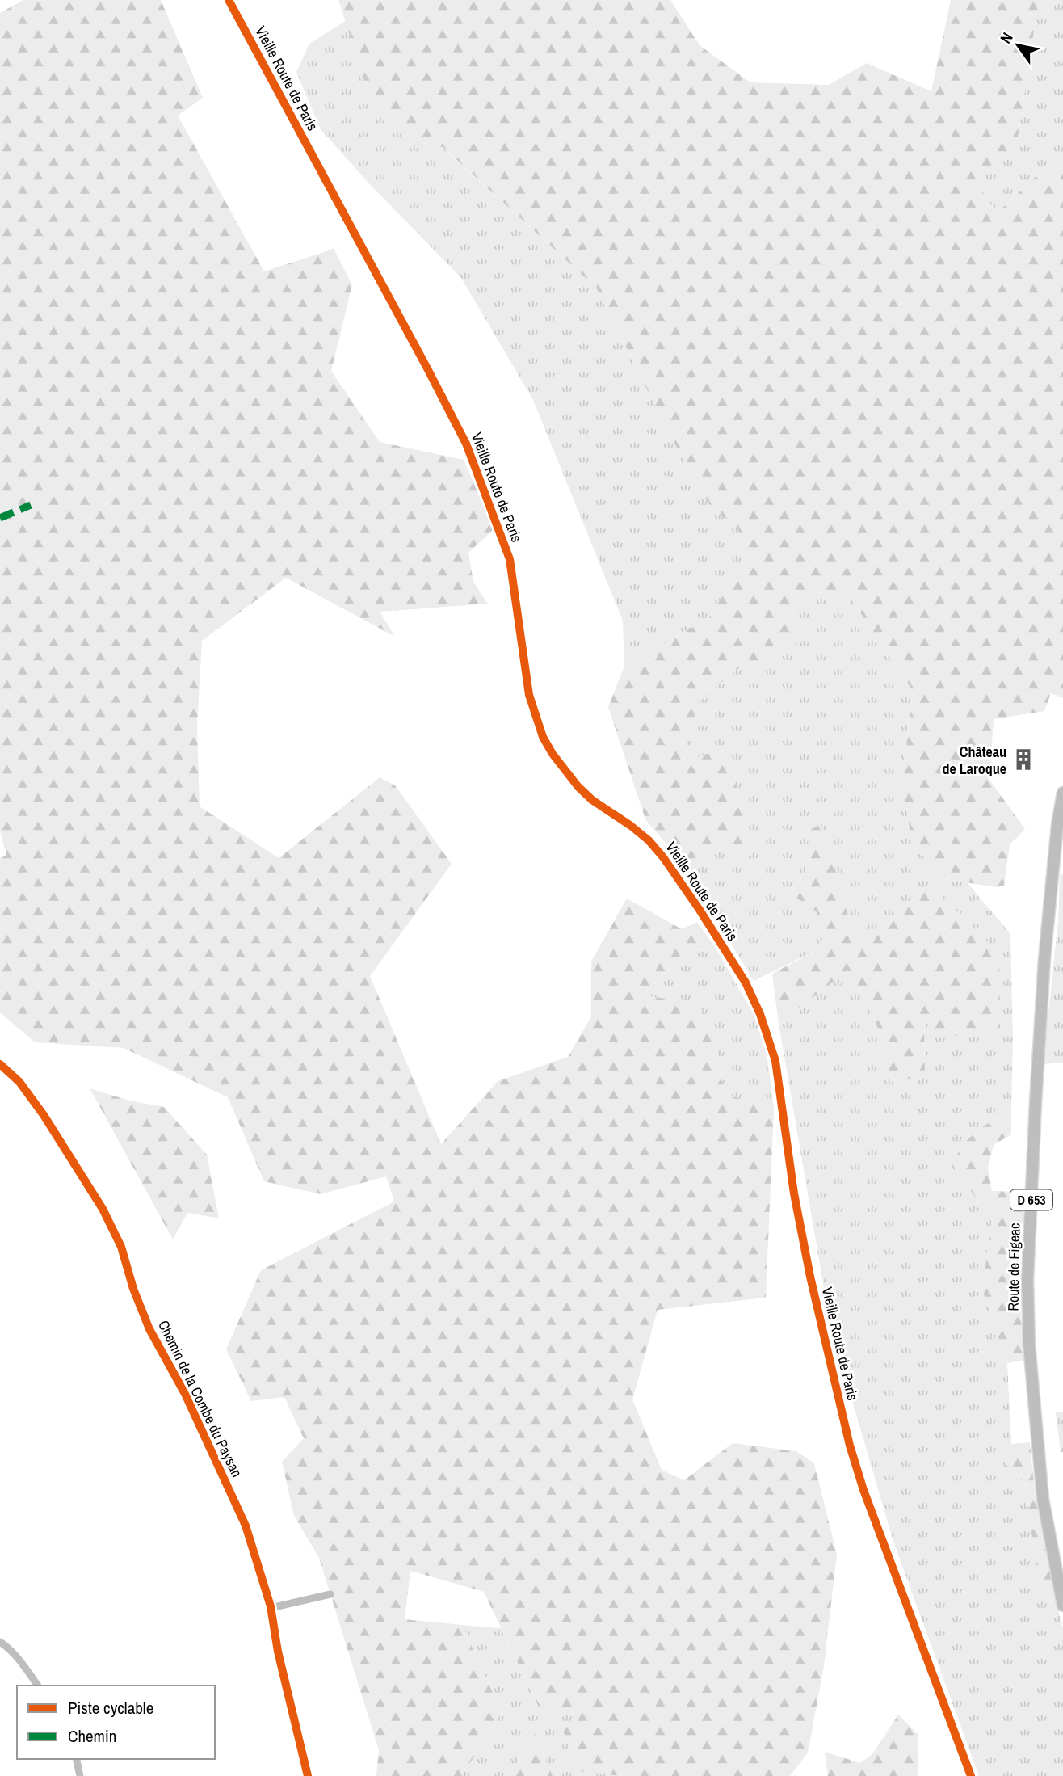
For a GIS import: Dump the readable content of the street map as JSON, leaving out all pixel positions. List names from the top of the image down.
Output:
{
  "streets": {
    "main road": ["D 653", "Route de Figeac"],
    "street": ["Vieille Route de Paris", "Chemin de la Combe du Paysan"]
  },
  "places": {
    "building": ["Château de Laroque"]
  },
  "legend": ["Piste cyclable", "Chemin"],
  "north": "top left"
}
